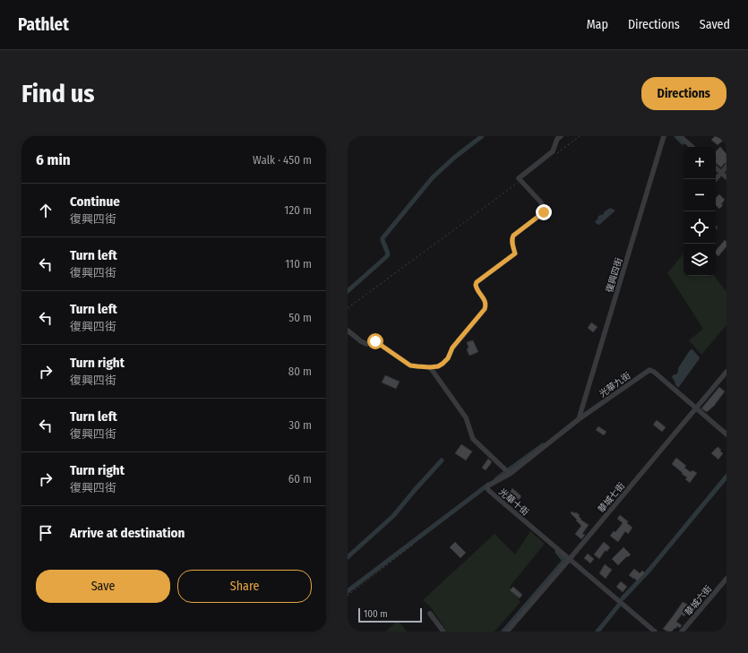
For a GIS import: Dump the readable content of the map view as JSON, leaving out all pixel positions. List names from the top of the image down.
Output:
{
  "streets": {
    "street": [
      "復興四街",
      "光華九街",
      "華城七街",
      "光華十街",
      "華城六街"
    ]
  },
  "crossings": [
    ["復興四街", "光華九街"],
    ["光華九街", "華城七街"],
    ["光華九街", "光華十街"],
    ["華城七街", "光華十街"]
  ],
  "scale_bar": "100 m",
  "page": {
    "header": "Pathlet",
    "nav": ["Map", "Directions", "Saved"],
    "buttons": [
      "Directions",
      ["Save", "Share"]
    ],
    "title": "Find us",
    "heading": ["6 min", "Walk · 450 m"],
    "map_buttons": ["+", "−"],
    "list": [
      ["Continue", "復興四街", "120 m"],
      ["Turn left", "復興四街", "110 m"],
      ["Turn left", "復興四街", "50 m"],
      ["Turn right", "復興四街", "80 m"],
      ["Turn left", "復興四街", "30 m"],
      ["Turn right", "復興四街", "60 m"],
      "Arrive at destination"
    ],
    "scale": "100 m"
  }
}
